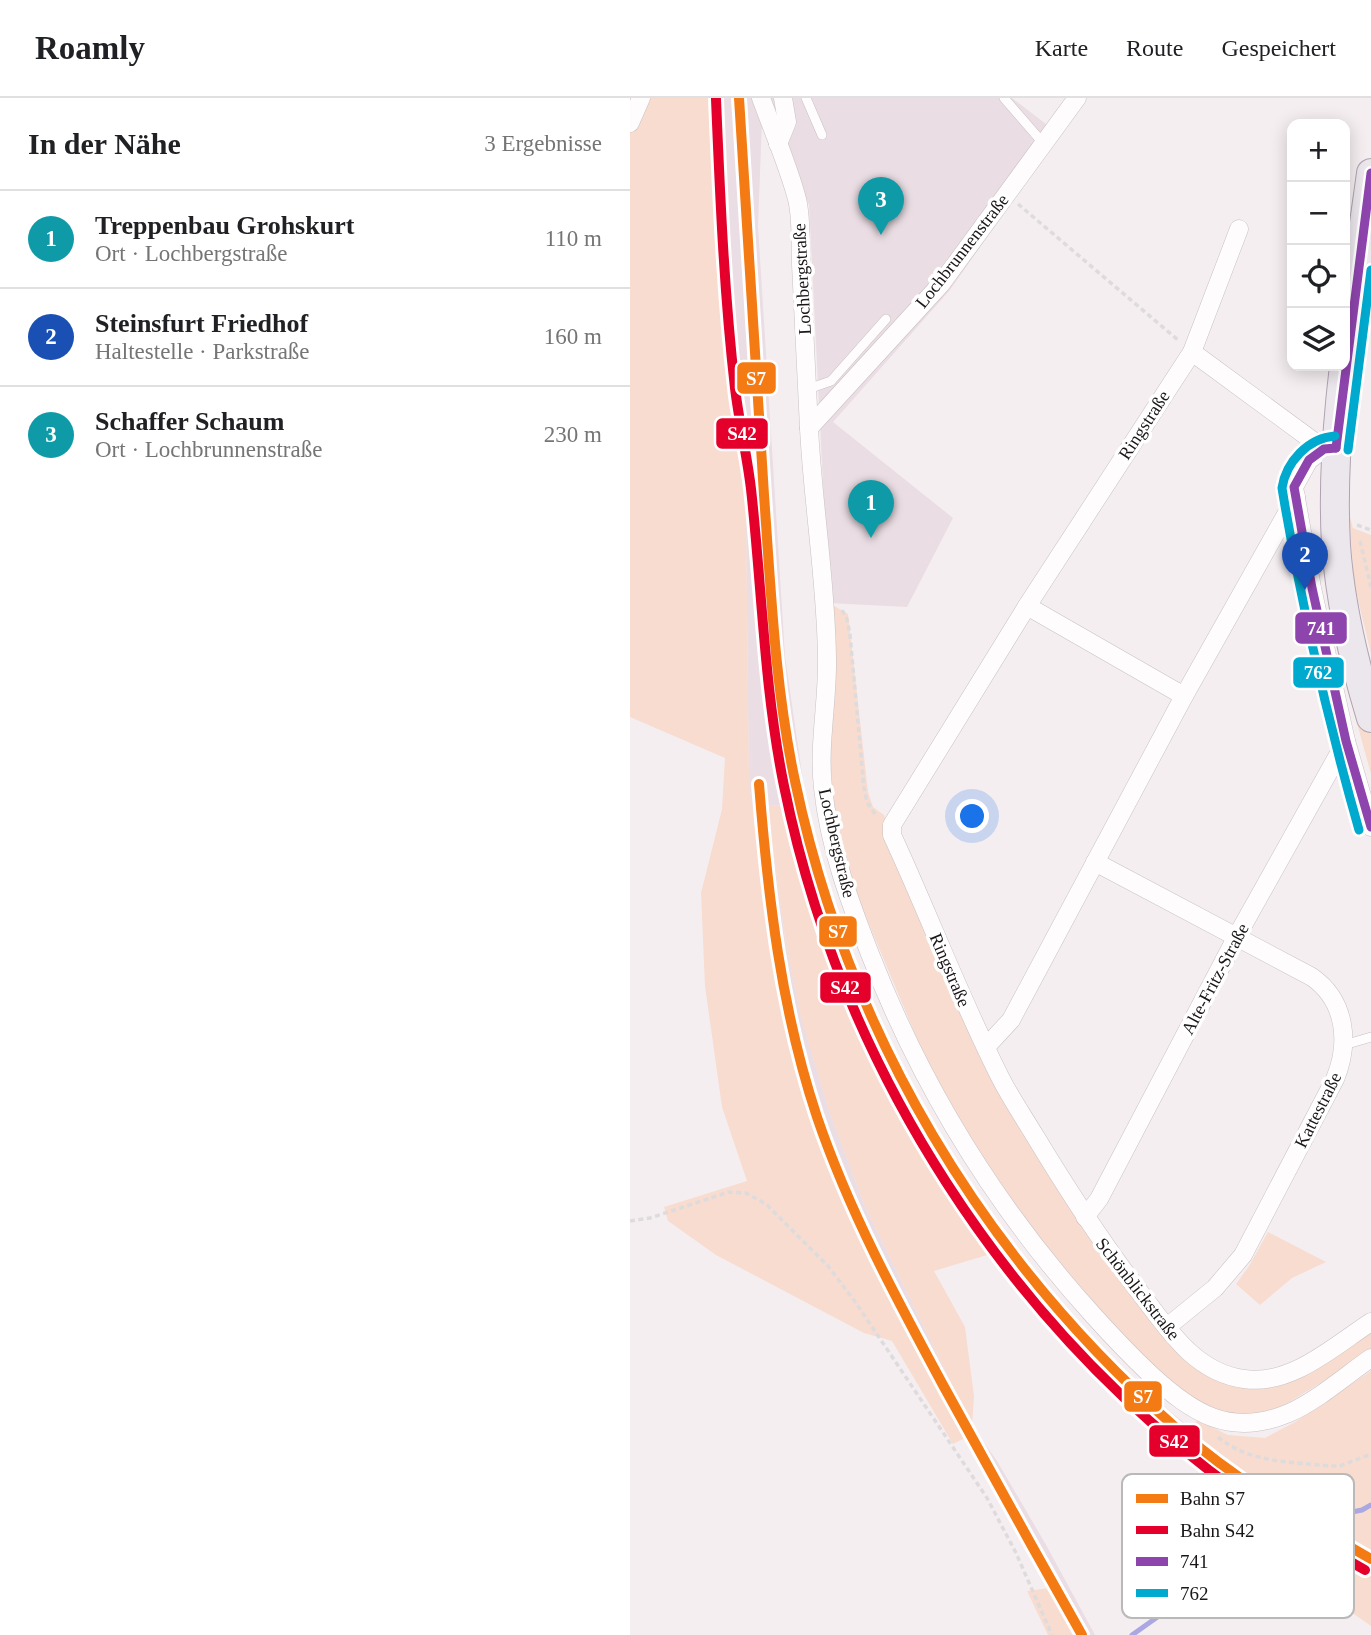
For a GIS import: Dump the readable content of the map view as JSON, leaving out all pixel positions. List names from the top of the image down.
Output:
{
  "streets": {
    "street": [
      "Lochbrunnenstraße",
      "Lochbergstraße",
      "Ringstraße",
      "Alte-Fritz-Straße",
      "Kattestraße",
      "Schönblickstraße"
    ]
  },
  "crossings": [
    ["Lochbrunnenstraße", "Lochbergstraße"],
    ["Ringstraße", "Schönblickstraße"],
    ["Alte-Fritz-Straße", "Kattestraße"],
    ["Alte-Fritz-Straße", "Schönblickstraße"],
    ["Kattestraße", "Schönblickstraße"]
  ],
  "lines": [
    "rail line S7",
    "rail line S42",
    "transit line 741",
    "transit line 762"
  ],
  "legend": [
    "Bahn S7",
    "Bahn S42",
    "741",
    "762"
  ],
  "page": {
    "header": "Roamly",
    "nav": ["Karte", "Route", "Gespeichert"],
    "heading": ["In der Nähe", "3 Ergebnisse"],
    "map_buttons": ["+", "−"],
    "pins": ["3", "1", "2"],
    "list": [
      {
        "mark": "1",
        "name": "Treppenbau Grohskurt",
        "note": "Ort · Lochbergstraße",
        "value": "110 m"
      },
      {
        "mark": "2",
        "name": "Steinsfurt Friedhof",
        "note": "Haltestelle · Parkstraße",
        "value": "160 m"
      },
      {
        "mark": "3",
        "name": "Schaffer Schaum",
        "note": "Ort · Lochbrunnenstraße",
        "value": "230 m"
      }
    ]
  }
}
